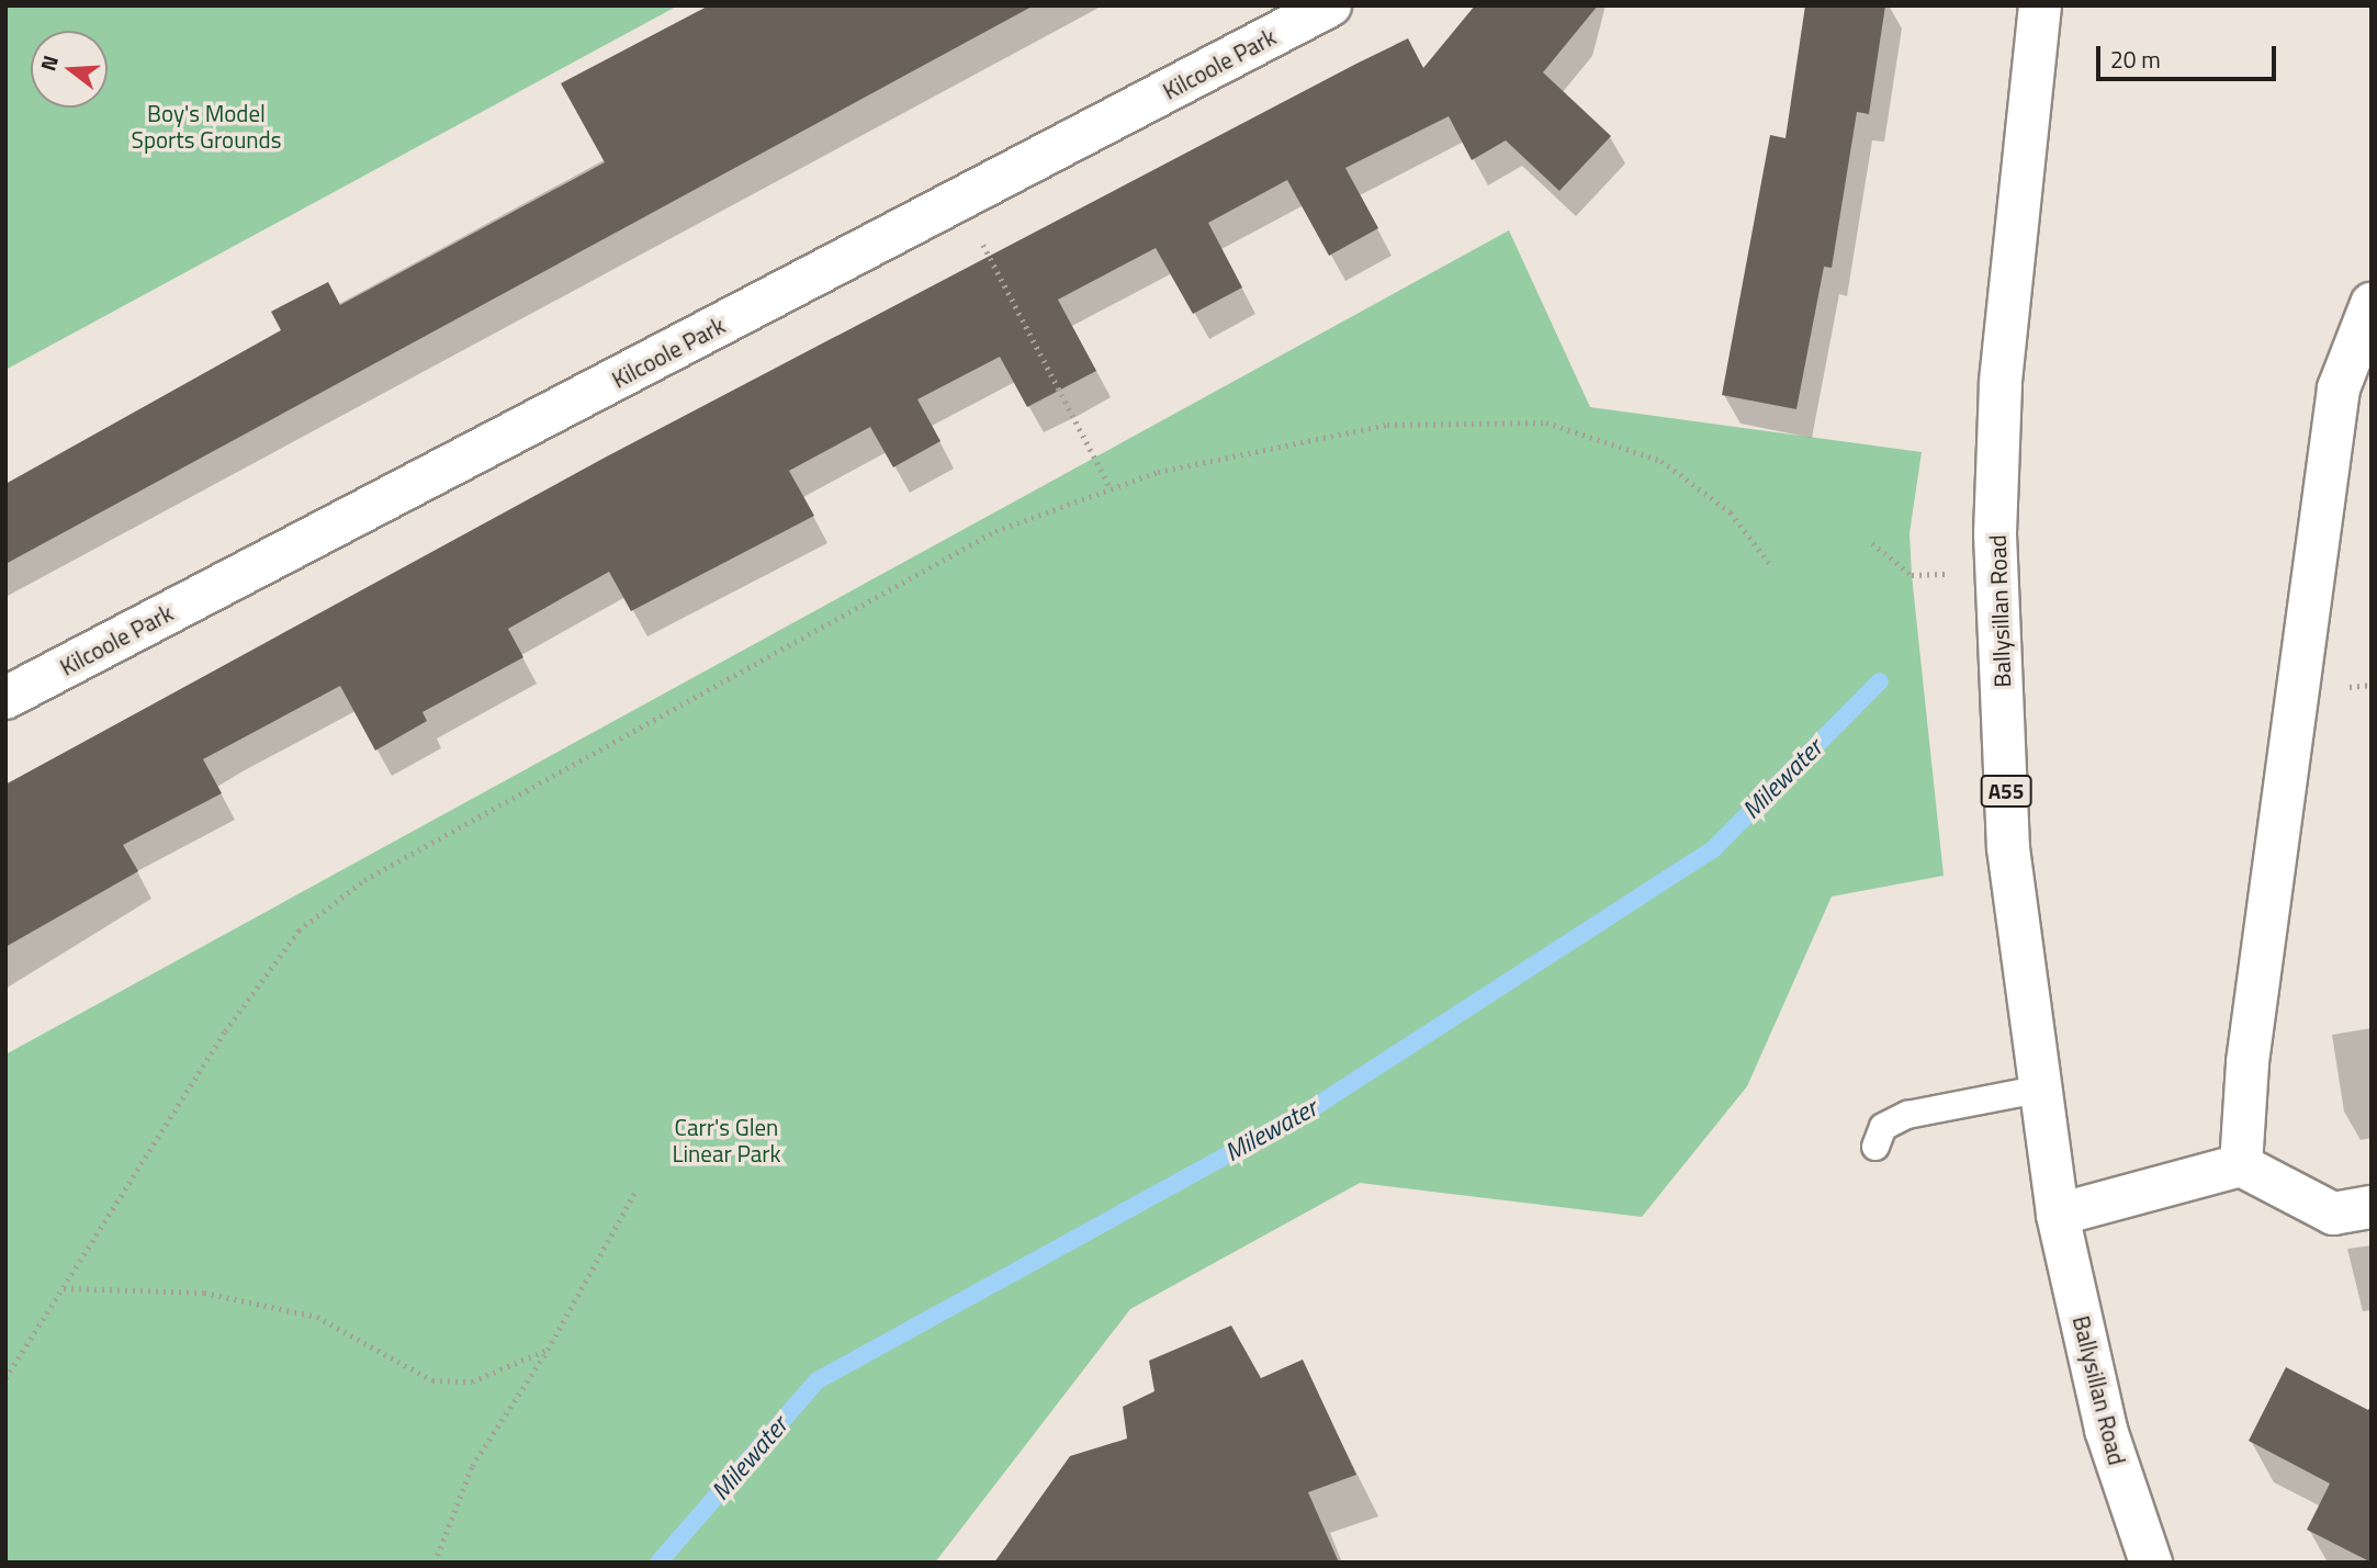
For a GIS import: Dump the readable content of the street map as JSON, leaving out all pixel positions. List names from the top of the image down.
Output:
{
  "streets": {
    "main road": ["Kilcoole Park", "Ballysillan Road", "A55"]
  },
  "water": ["Milewater"],
  "parks": ["Boy's Model Sports Grounds", "Carr's Glen Linear Park"],
  "scale_bar": "20 m",
  "north": "left"
}
